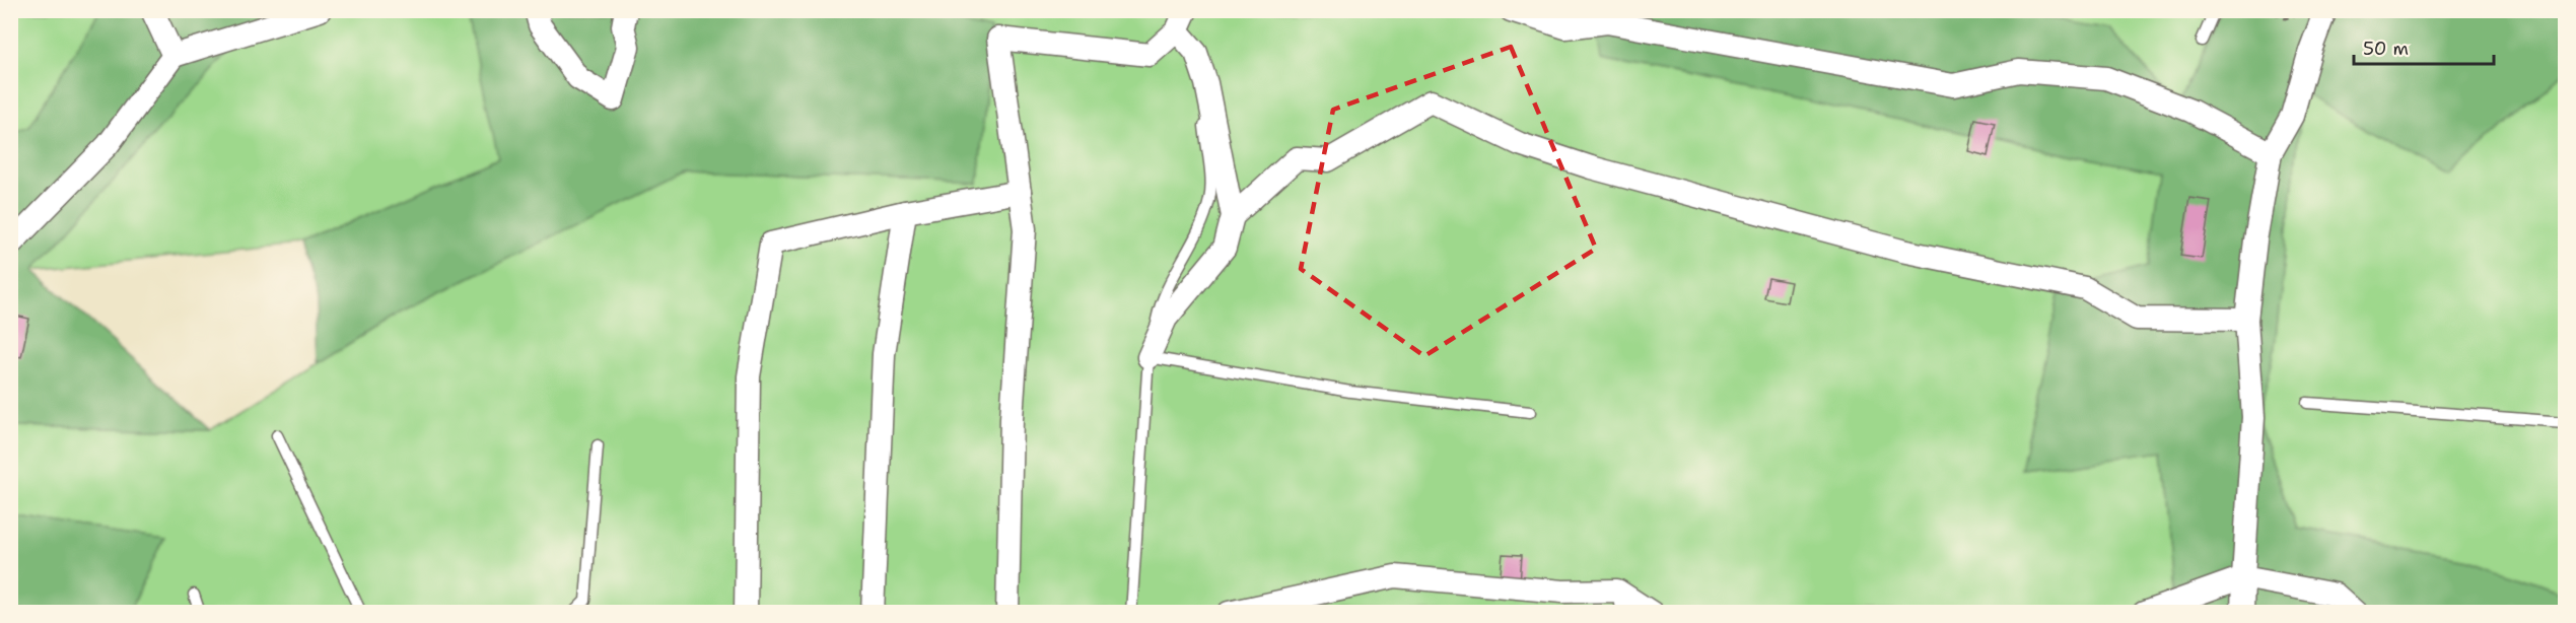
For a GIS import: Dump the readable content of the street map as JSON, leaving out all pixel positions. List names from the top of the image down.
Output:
{
  "scale_bar": "50 m"
}
